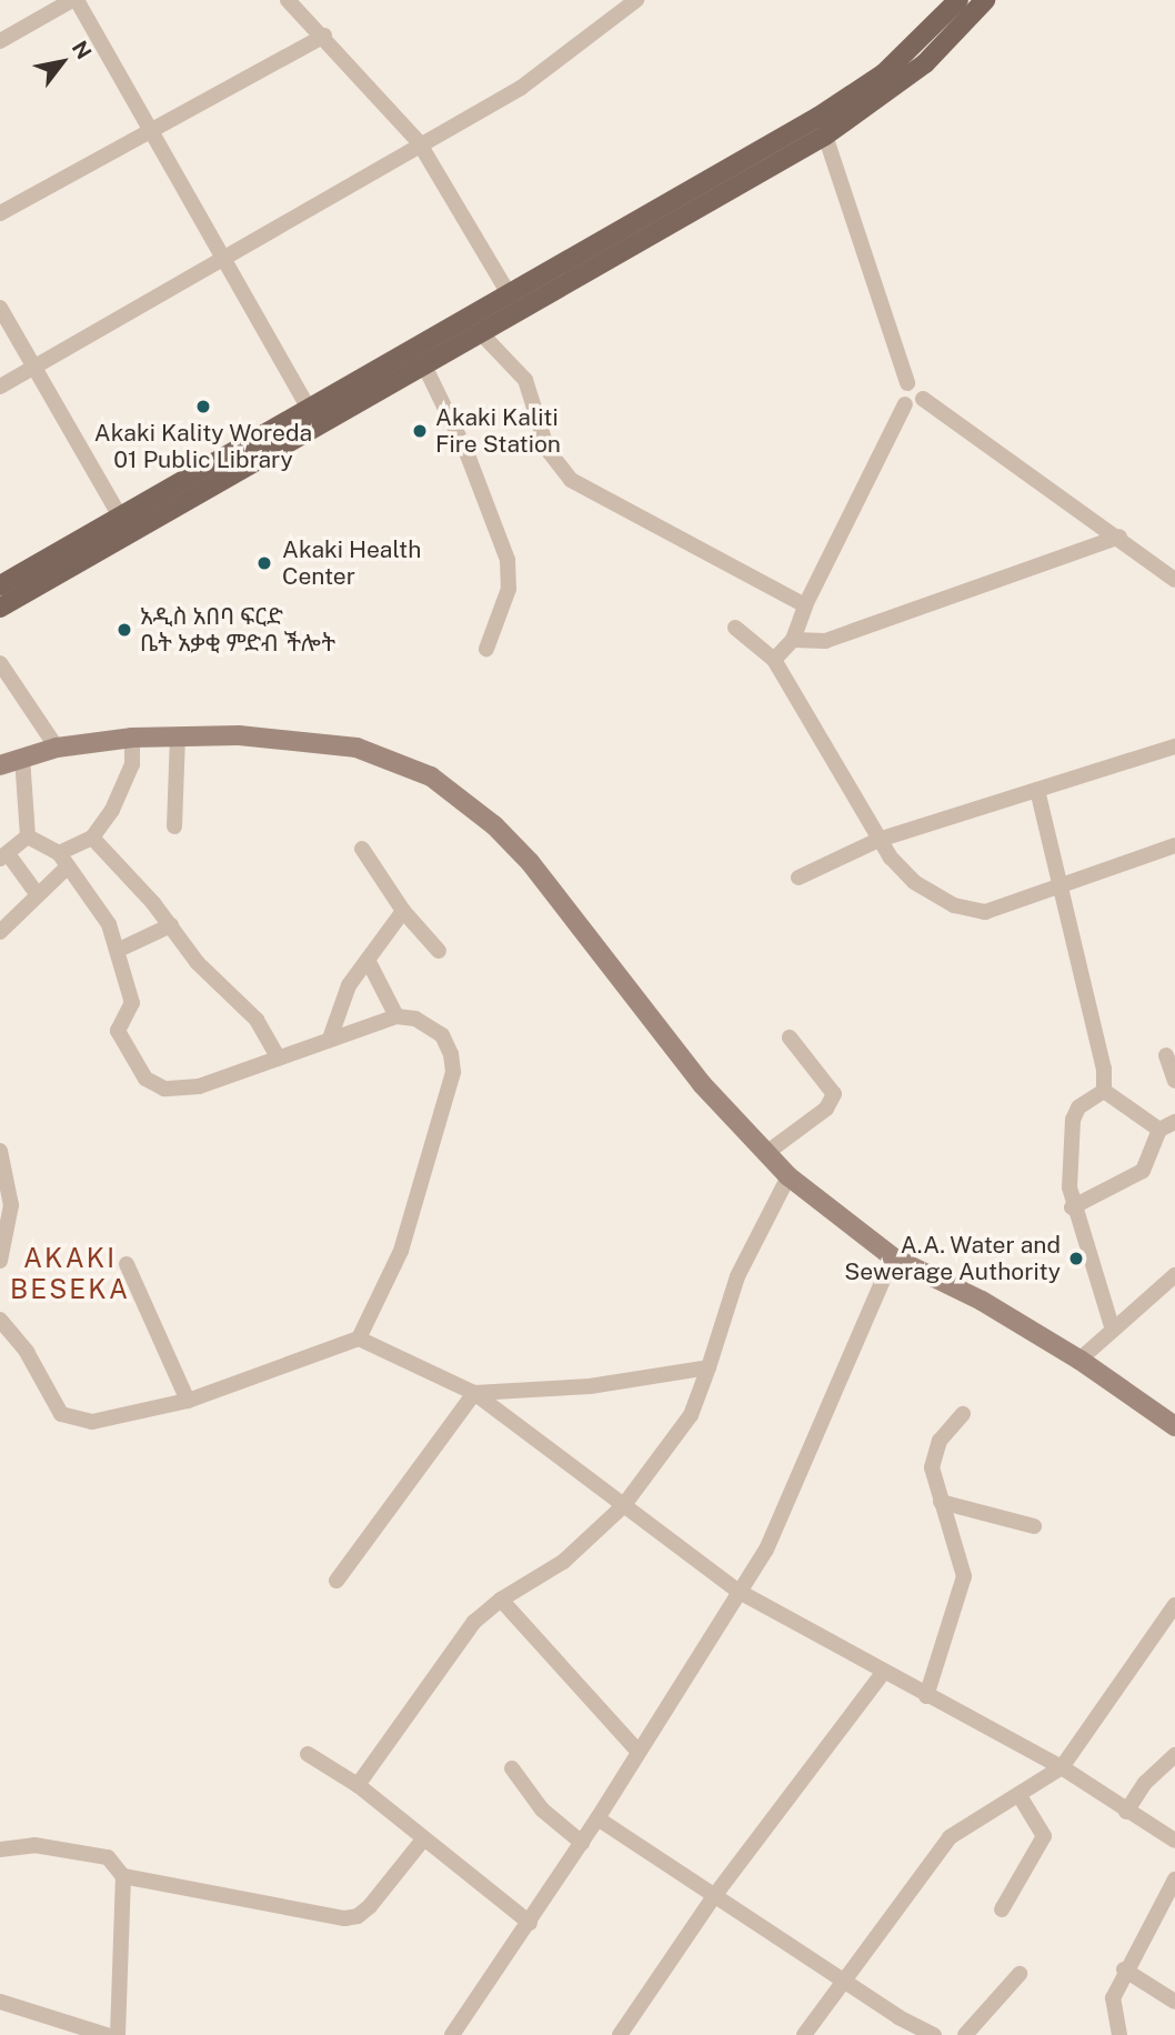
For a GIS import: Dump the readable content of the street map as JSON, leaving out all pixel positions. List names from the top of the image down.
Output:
{
  "districts": ["AKAKI BESEKA"],
  "places": [
    "Akaki Kality Woreda 01 Public Library",
    "Akaki Kaliti Fire Station",
    "Akaki Health Center",
    "አዲስ አበባ ፍርድ ቤት አቃቂ ምድብ ችሎት",
    "A.A. Water and Sewerage Authority"
  ],
  "north": "top right"
}
